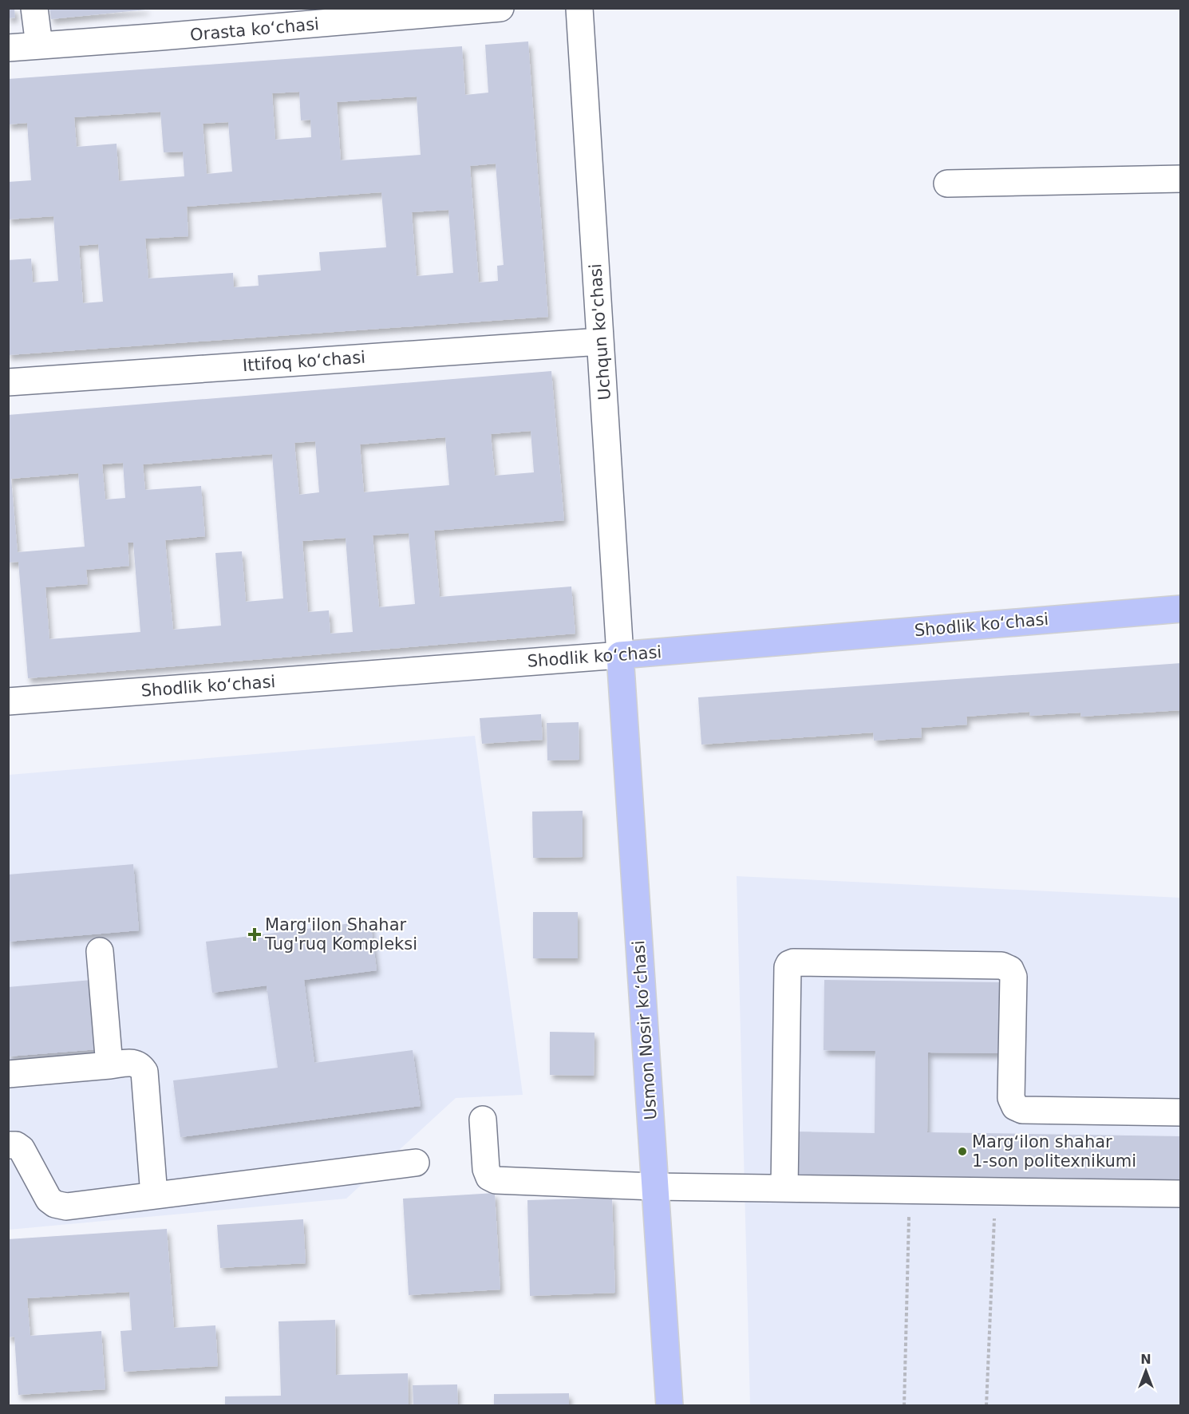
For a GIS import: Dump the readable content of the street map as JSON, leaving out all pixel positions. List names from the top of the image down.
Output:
{
  "streets": {
    "main road": ["Shodlik koʻchasi", "Usmon Nosir ko‘chasi"],
    "street": ["Orasta koʻchasi", "Uchqun ko'chasi", "Ittifoq koʻchasi"]
  },
  "crossings": [
    ["Uchqun ko'chasi", "Ittifoq koʻchasi"],
    ["Uchqun ko'chasi", "Shodlik koʻchasi"],
    ["Uchqun ko'chasi", "Usmon Nosir ko‘chasi"],
    ["Shodlik koʻchasi", "Usmon Nosir ko‘chasi"]
  ],
  "places": {
    "health": ["Marg'ilon Shahar Tug'ruq Kompleksi"],
    "other": ["Margʻilon shahar 1-son politexnikumi"]
  },
  "north": "top"
}
